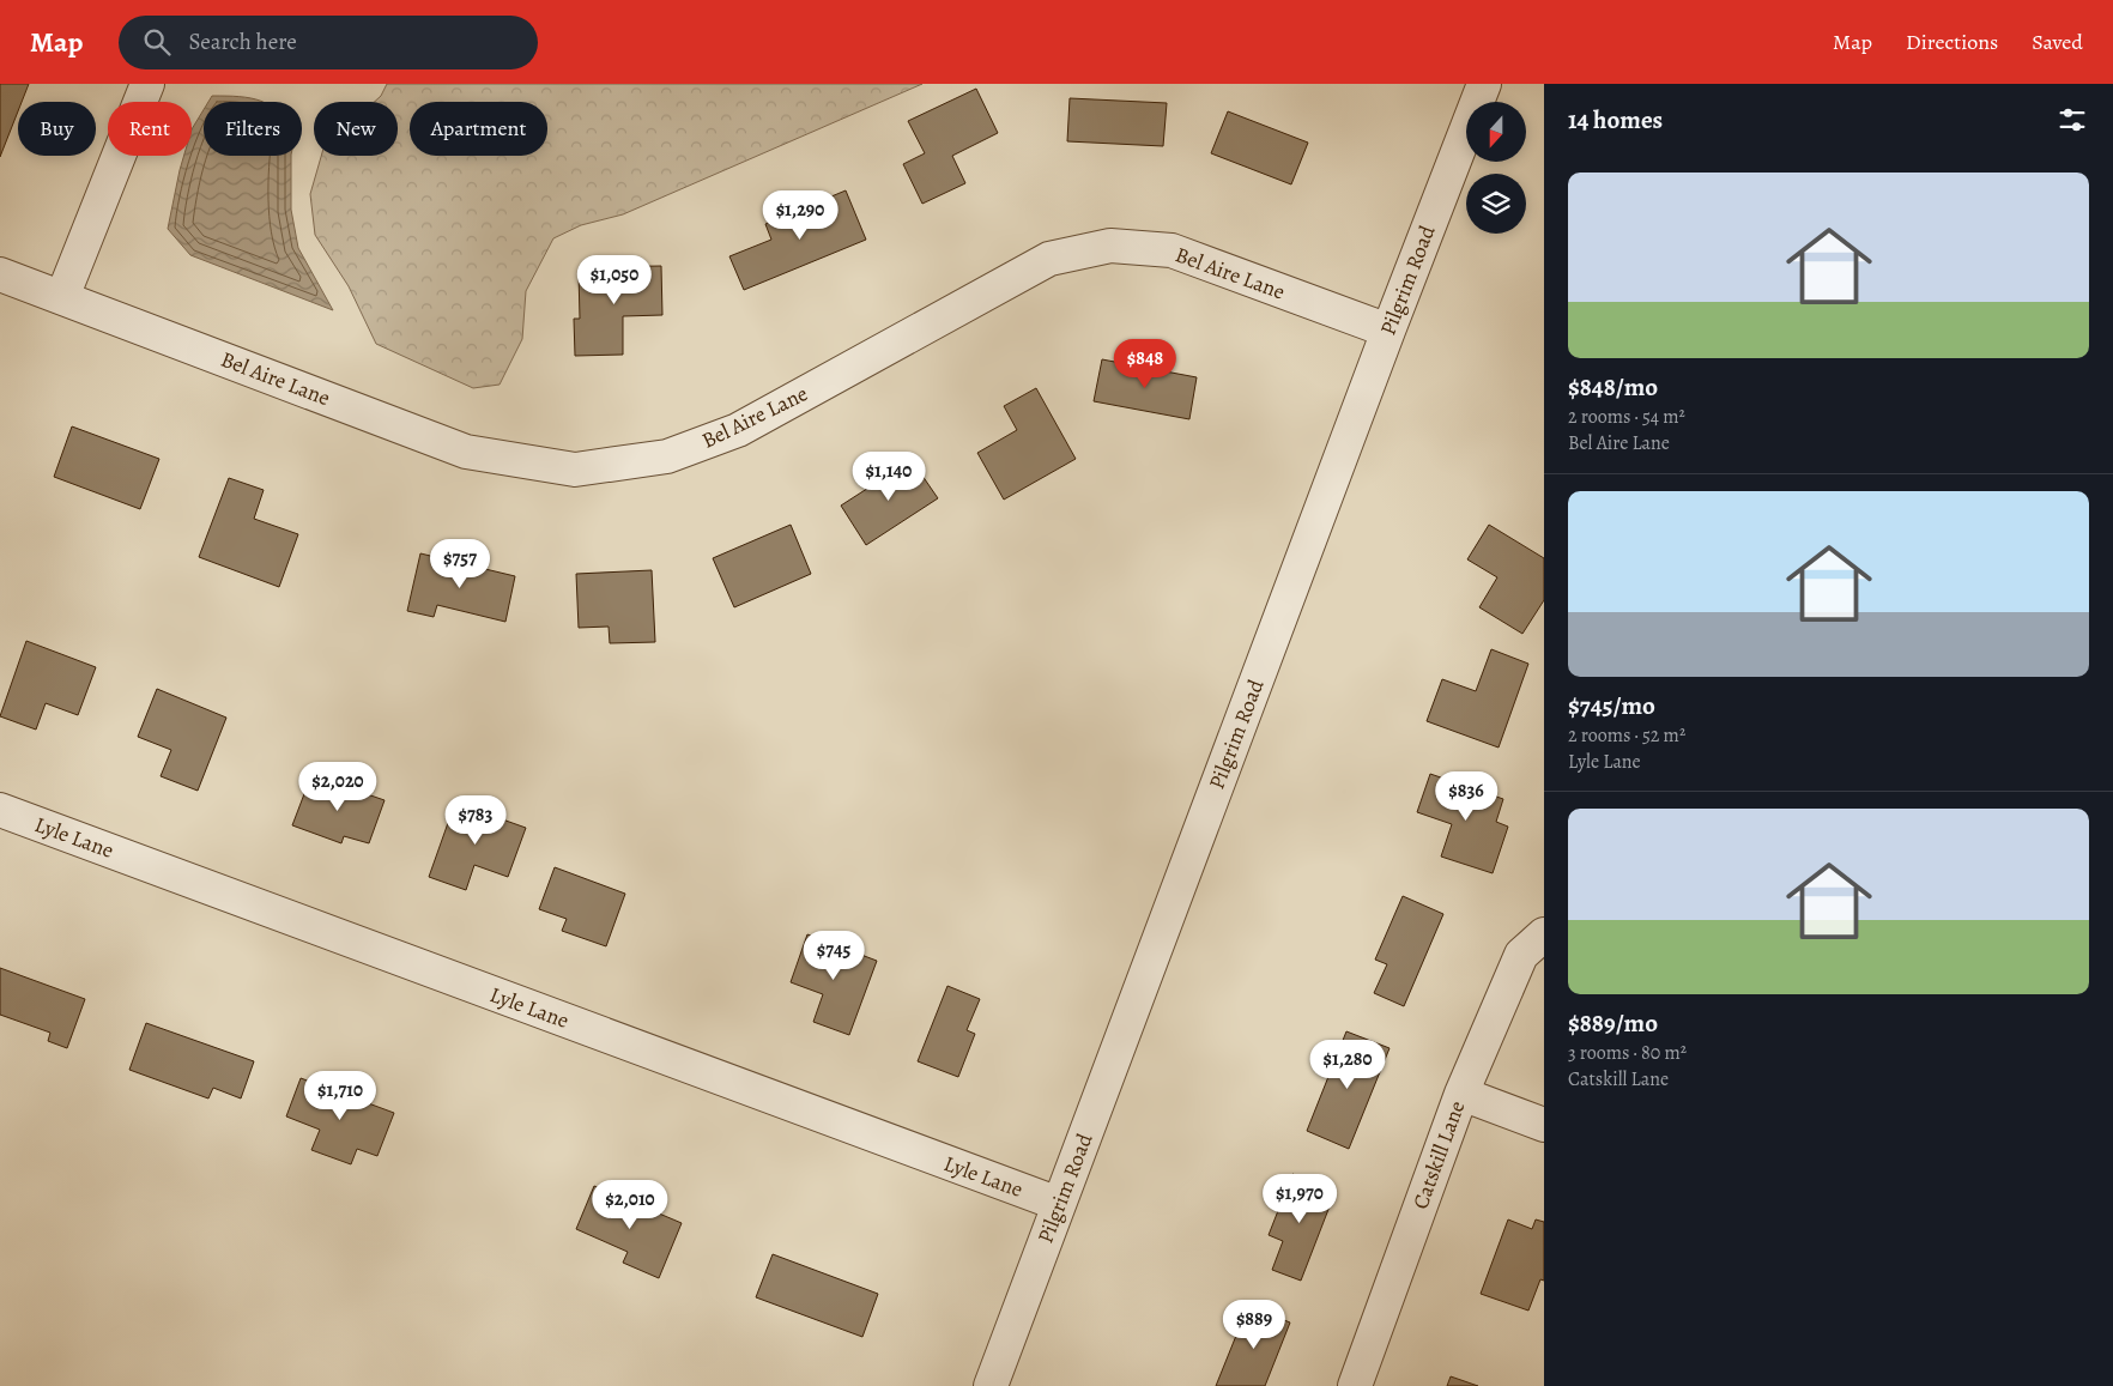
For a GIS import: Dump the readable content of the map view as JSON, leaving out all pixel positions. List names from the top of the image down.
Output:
{
  "streets": {
    "street": [
      "Bel Aire Lane",
      "Pilgrim Road",
      "Lyle Lane",
      "Catskill Lane"
    ]
  },
  "crossings": [
    ["Bel Aire Lane", "Pilgrim Road"],
    ["Pilgrim Road", "Lyle Lane"]
  ],
  "north": "bottom",
  "page": {
    "header": "Map",
    "search": "Search here",
    "nav": ["Map", "Directions", "Saved"],
    "heading": "14 homes",
    "chip": [
      "Buy",
      "Rent",
      "Filters",
      "New",
      "Apartment"
    ],
    "list": [
      {
        "name": "$848/mo",
        "note": "2 rooms · 54 m² · Bel Aire Lane"
      },
      {
        "name": "$745/mo",
        "note": "2 rooms · 52 m² · Lyle Lane"
      },
      {
        "name": "$889/mo",
        "note": "3 rooms · 80 m² · Catskill Lane"
      }
    ],
    "price": [
      "$1,290",
      "$1,050",
      "$848",
      "$1,140",
      "$757",
      "$2,020",
      "$836",
      "$783",
      "$745",
      "$1,280",
      "$1,710",
      "$1,970",
      "$2,010",
      "$889"
    ]
  }
}
